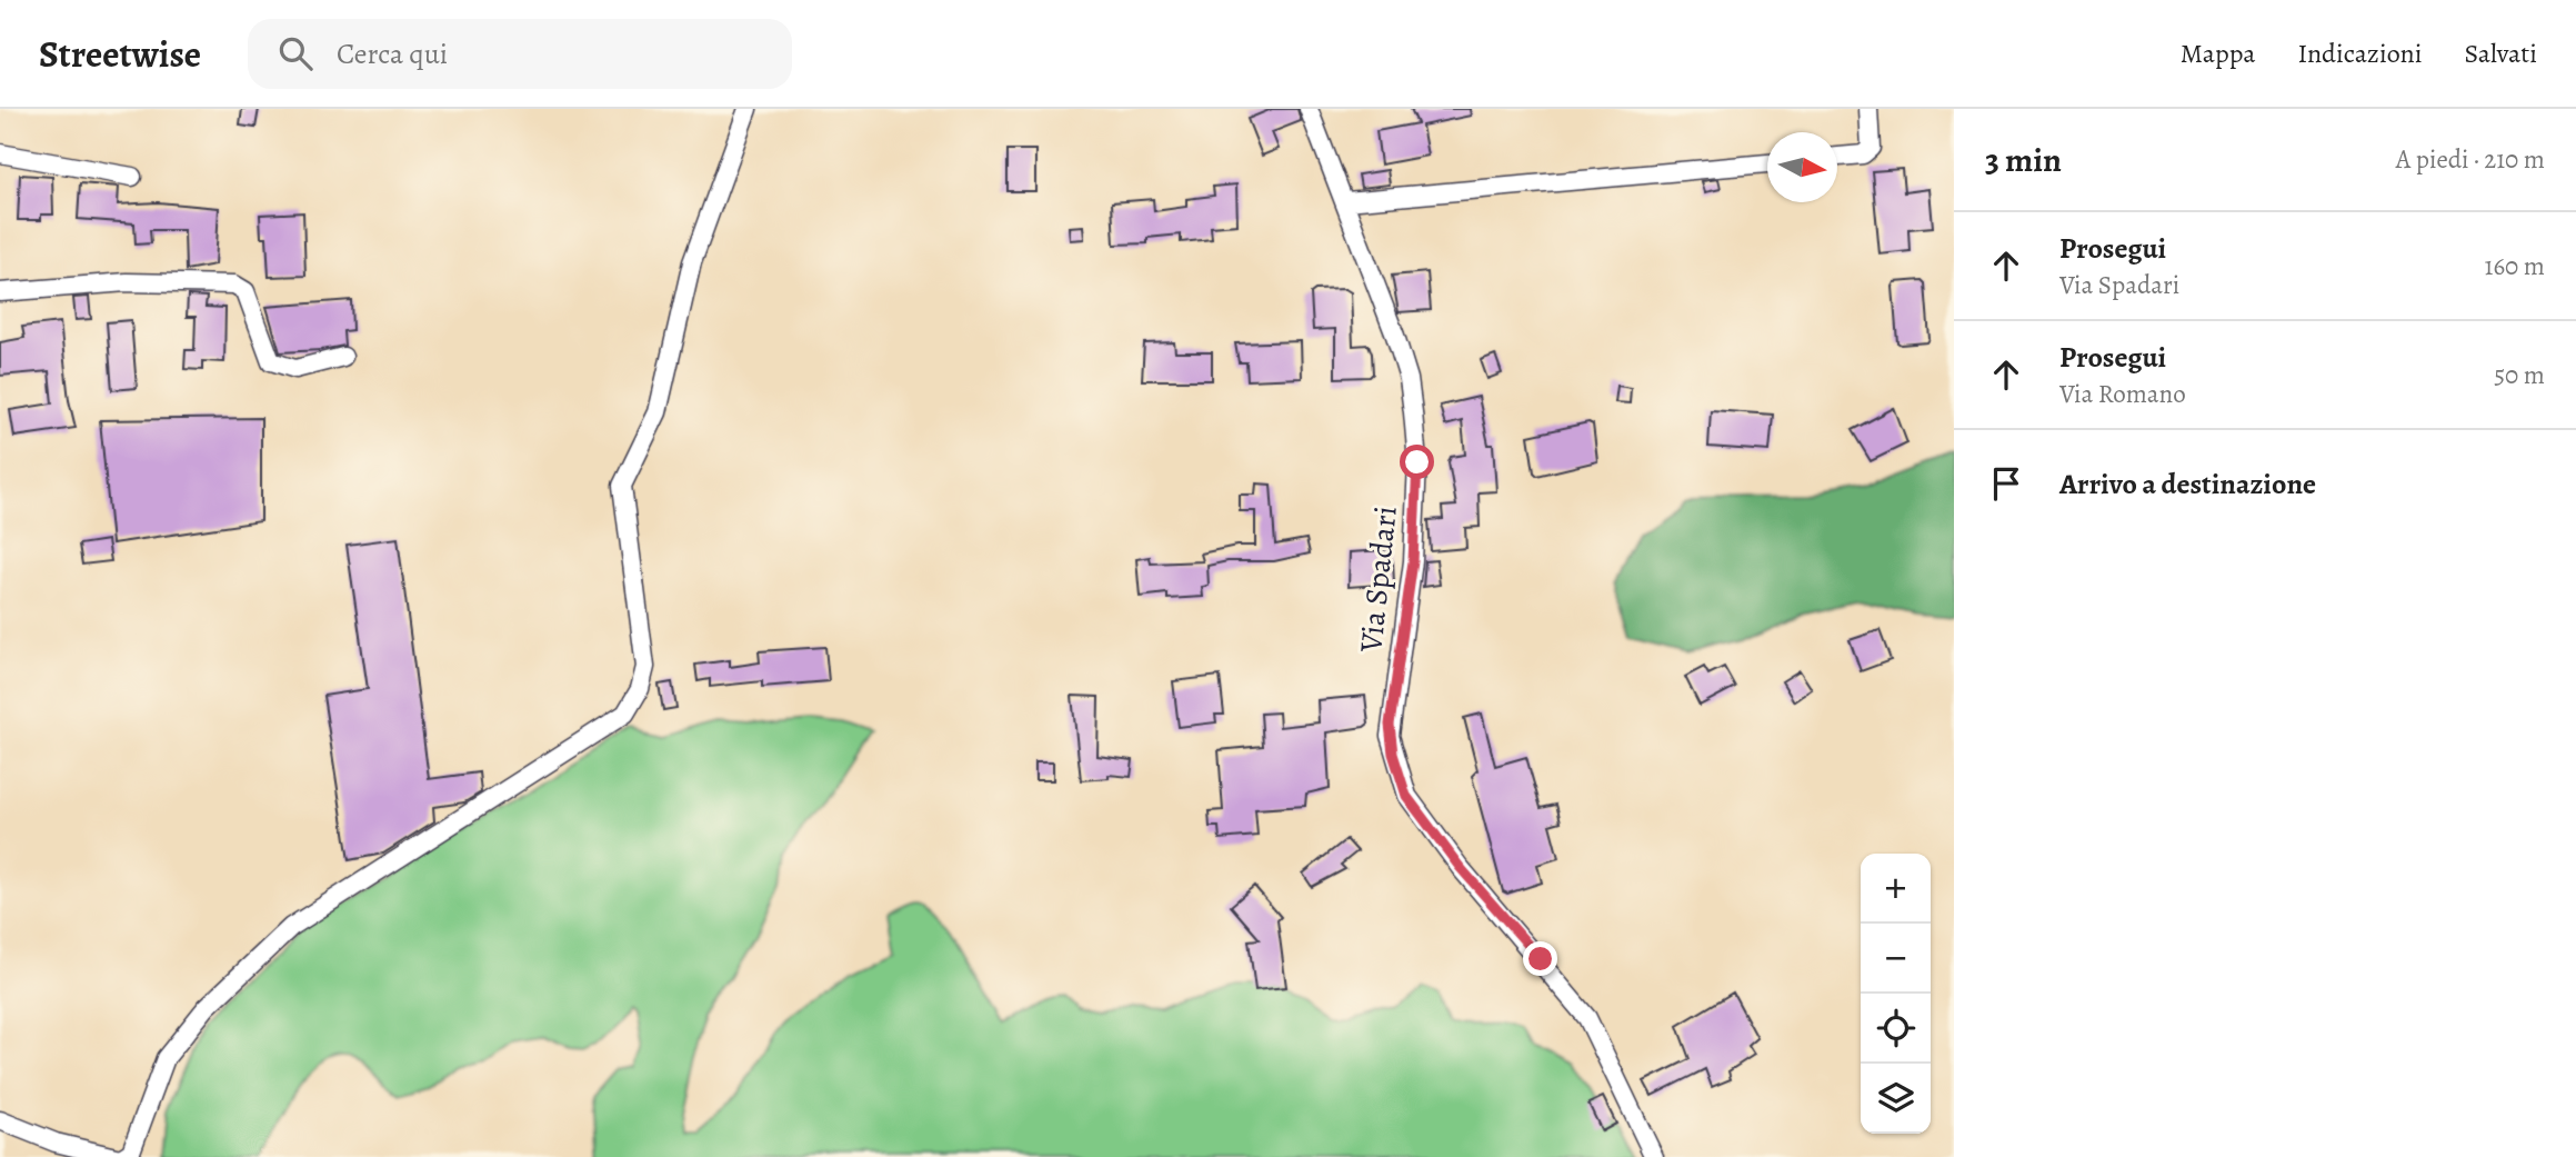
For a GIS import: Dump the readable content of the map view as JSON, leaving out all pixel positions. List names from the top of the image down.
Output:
{
  "streets": {
    "street": ["Via Spadari"]
  },
  "north": "right",
  "page": {
    "header": "Streetwise",
    "search": "Cerca qui",
    "nav": ["Mappa", "Indicazioni", "Salvati"],
    "heading": ["3 min", "A piedi · 210 m"],
    "list": [
      ["Prosegui", "Via Spadari", "160 m"],
      ["Prosegui", "Via Romano", "50 m"],
      "Arrivo a destinazione"
    ],
    "map_buttons": ["+", "−"]
  }
}
